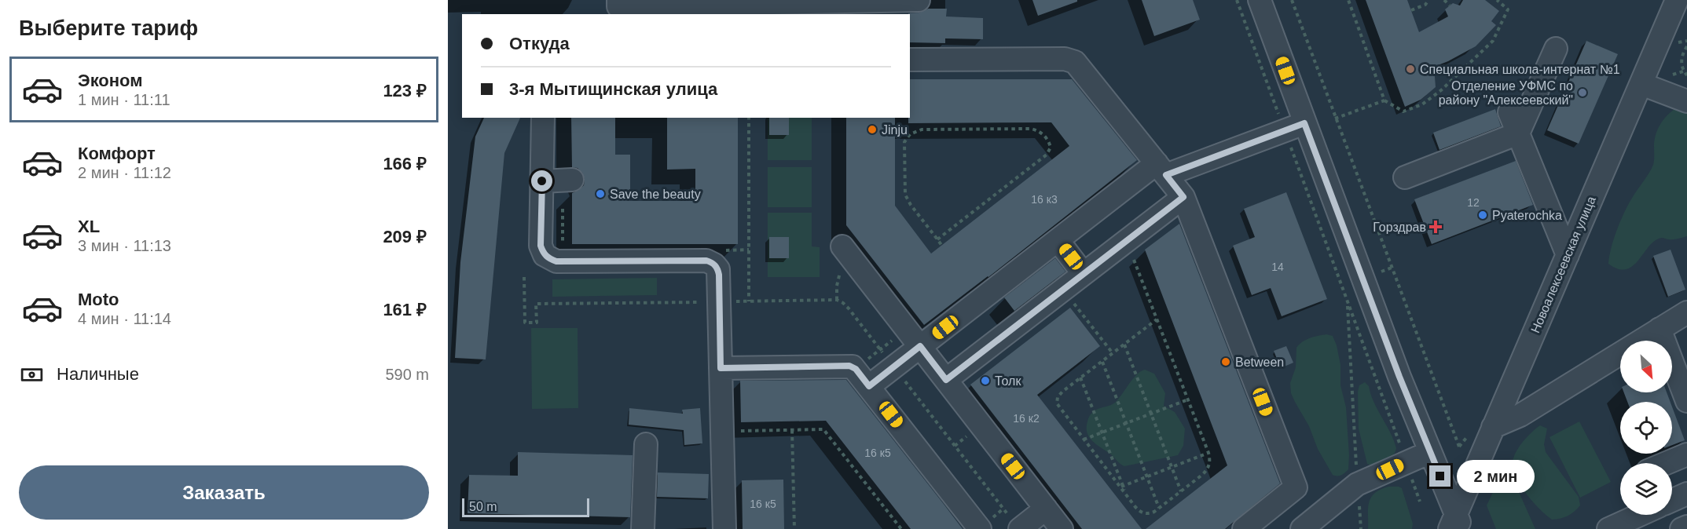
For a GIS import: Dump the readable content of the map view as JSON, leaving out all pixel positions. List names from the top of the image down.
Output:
{
  "streets": {
    "street": ["Новоалексеевская улица"]
  },
  "places": {
    "other": [
      "Специальная школа-интернат №1",
      "Отделение УФМС по району \"Алексеевский\"",
      "Jinju",
      "Save the beauty",
      "Pyaterochka",
      "Between",
      "Толк"
    ],
    "health": ["Горздрав"]
  },
  "house_numbers": [
    "16 к3",
    "12",
    "14",
    "16 к2",
    "16 к5",
    "16 к5"
  ],
  "scale_bar": "50 m",
  "north": "bottom right",
  "page": {
    "heading": "Выберите тариф",
    "banner": ["Откуда", "3-я Мытищинская улица"],
    "list": [
      {
        "name": "Эконом",
        "note": "1 мин · 11:11",
        "value": "123 ₽"
      },
      {
        "name": "Комфорт",
        "note": "2 мин · 11:12",
        "value": "166 ₽"
      },
      {
        "name": "XL",
        "note": "3 мин · 11:13",
        "value": "209 ₽"
      },
      {
        "name": "Moto",
        "note": "4 мин · 11:14",
        "value": "161 ₽"
      }
    ],
    "pay": ["Наличные", "590 m"],
    "buttons": "Заказать",
    "bubble": "2 мин",
    "scale": "50 m"
  }
}
